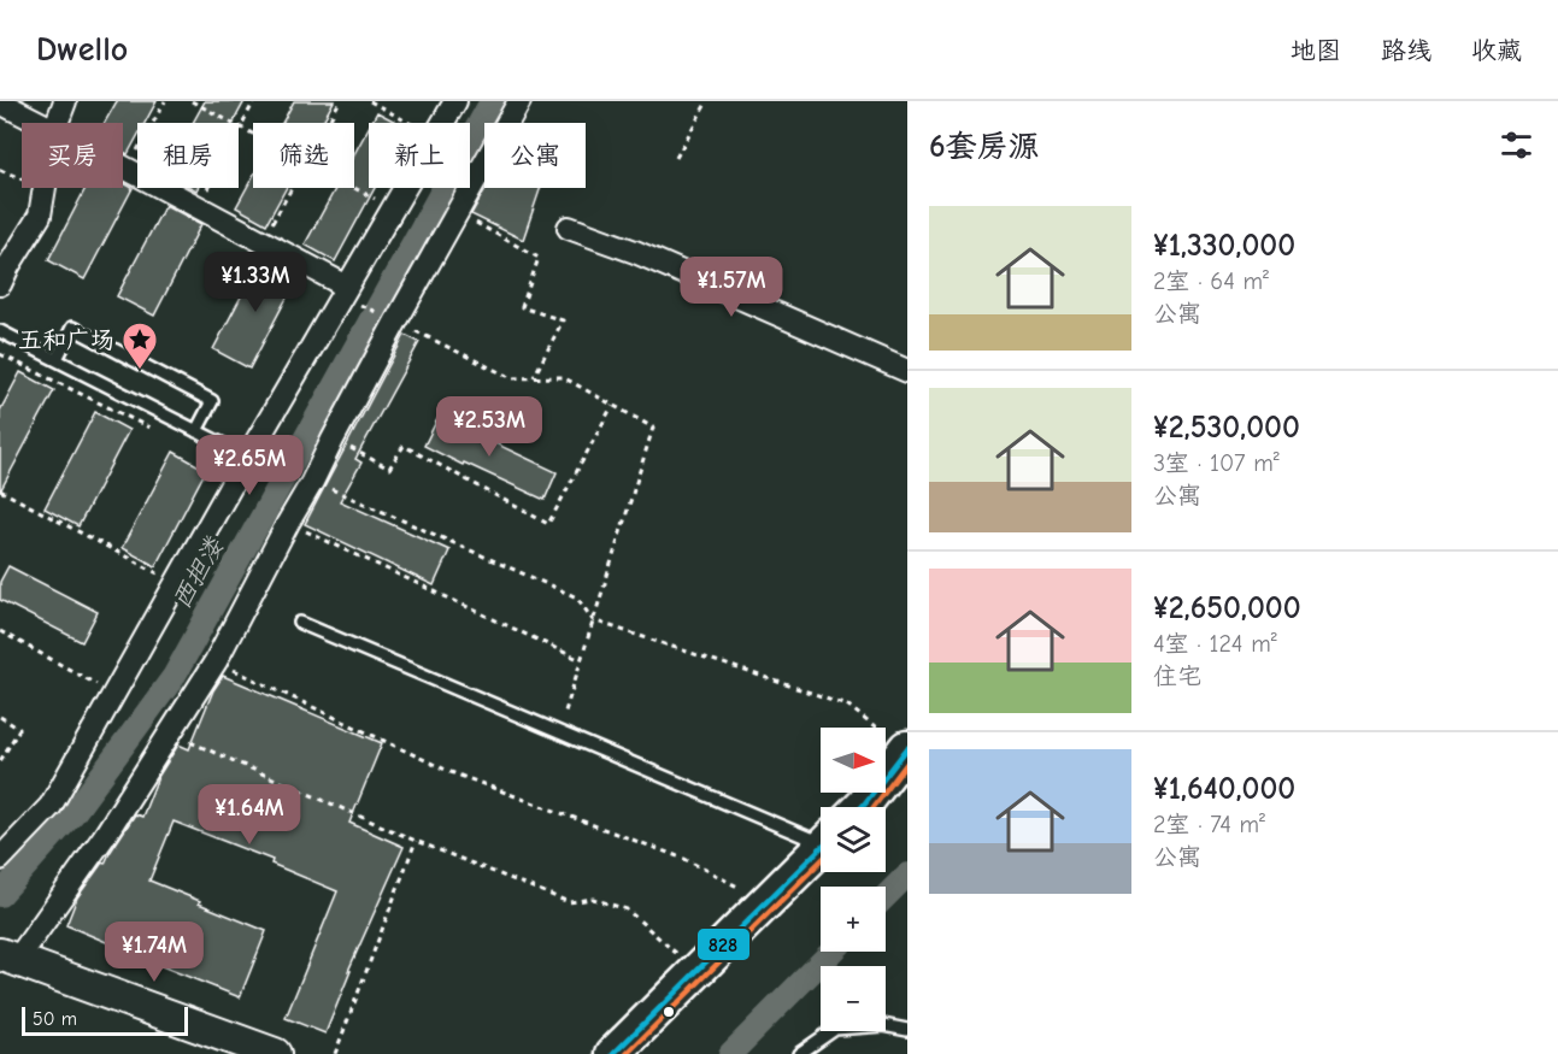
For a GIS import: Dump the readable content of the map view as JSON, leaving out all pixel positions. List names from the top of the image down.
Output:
{
  "water": ["西担溇"],
  "places": {
    "place": ["五和广场"]
  },
  "lines": ["transit line 828"],
  "scale_bar": "50 m",
  "north": "right",
  "page": {
    "header": "Dwello",
    "nav": ["地图", "路线", "收藏"],
    "heading": "6套房源",
    "chip": [
      "买房",
      "租房",
      "筛选",
      "新上",
      "公寓"
    ],
    "list": [
      {
        "name": "¥1,330,000",
        "note": "2室 · 64 m² · 公寓"
      },
      {
        "name": "¥2,530,000",
        "note": "3室 · 107 m² · 公寓"
      },
      {
        "name": "¥2,650,000",
        "note": "4室 · 124 m² · 住宅"
      },
      {
        "name": "¥1,640,000",
        "note": "2室 · 74 m² · 公寓"
      }
    ],
    "price": [
      "¥1.33M",
      "¥1.57M",
      "¥2.53M",
      "¥2.65M",
      "¥1.64M",
      "¥1.74M"
    ],
    "map_buttons": ["+", "−"],
    "scale": "50 m"
  }
}
